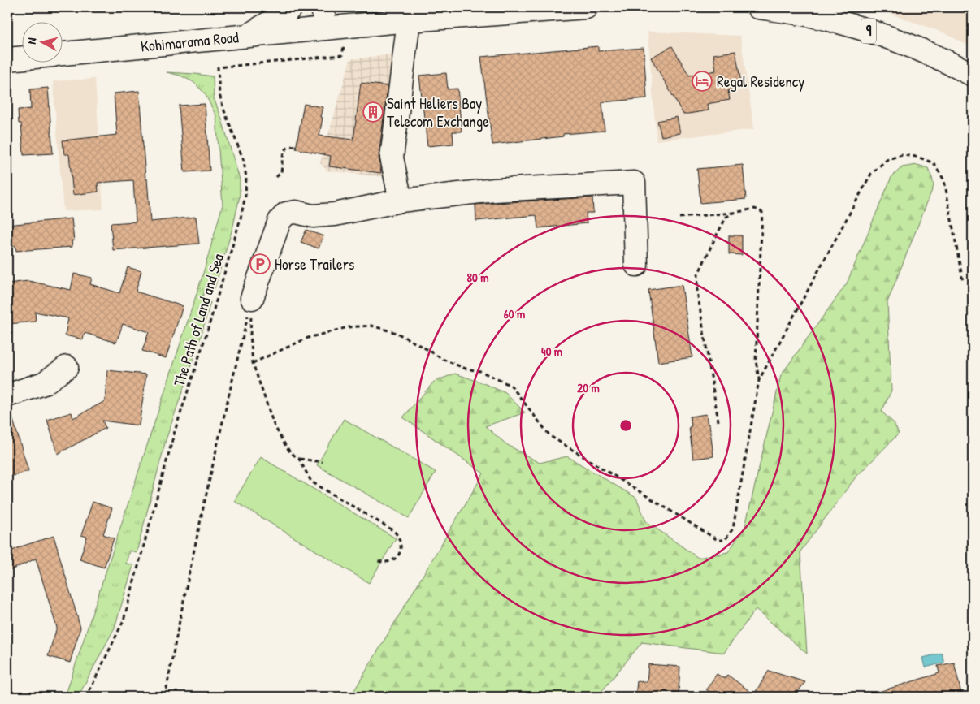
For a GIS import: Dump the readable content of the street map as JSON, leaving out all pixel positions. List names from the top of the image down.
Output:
{
  "streets": {
    "main road": ["9", "Kohimarama Road"],
    "path": ["The Path of Land and Sea"]
  },
  "places": {
    "hotel": ["Regal Residency"],
    "building": ["Saint Heliers Bay Telecom Exchange"],
    "parking": ["Horse Trailers"]
  },
  "north": "left",
  "rings": [
    "80 m",
    "60 m",
    "40 m",
    "20 m"
  ]
}
